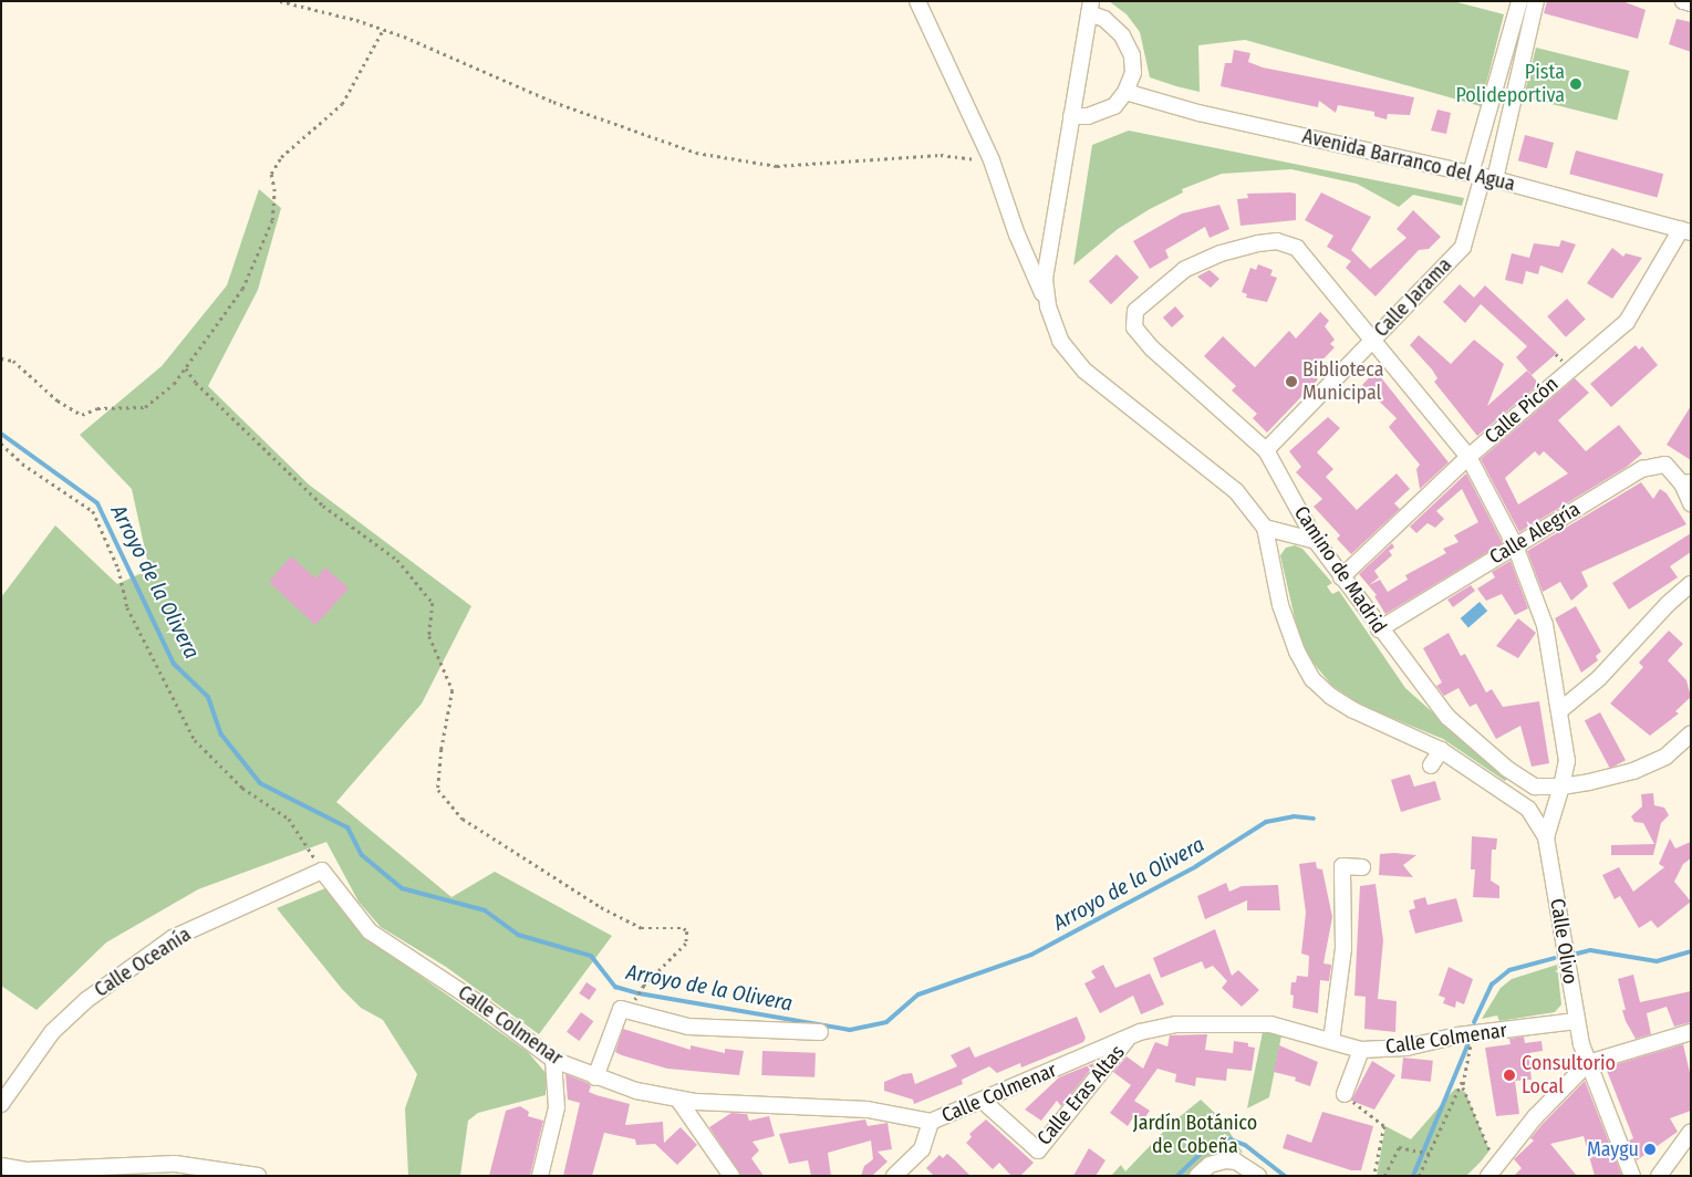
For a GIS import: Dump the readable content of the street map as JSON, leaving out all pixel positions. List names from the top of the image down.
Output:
{
  "streets": {
    "street": [
      "Avenida Barranco del Agua",
      "Calle Jarama",
      "Calle Picón",
      "Calle Alegría",
      "Camino de Madrid",
      "Calle Olivo",
      "Calle Oceanía",
      "Calle Colmenar",
      "Calle Eras Altas"
    ]
  },
  "crossings": [
    ["Avenida Barranco del Agua", "Calle Jarama"],
    ["Avenida Barranco del Agua", "Calle Picón"],
    ["Calle Jarama", "Camino de Madrid"],
    ["Calle Picón", "Camino de Madrid"],
    ["Calle Alegría", "Camino de Madrid"],
    ["Calle Olivo", "Calle Colmenar"],
    ["Calle Oceanía", "Calle Colmenar"],
    ["Calle Colmenar", "Calle Eras Altas"]
  ],
  "water": ["Arroyo de la Olivera"],
  "parks": ["Jardín Botánico de Cobeña"],
  "places": [
    "Pista Polideportiva",
    "Biblioteca Municipal",
    "Consultorio Local",
    "Maygu"
  ]
}
